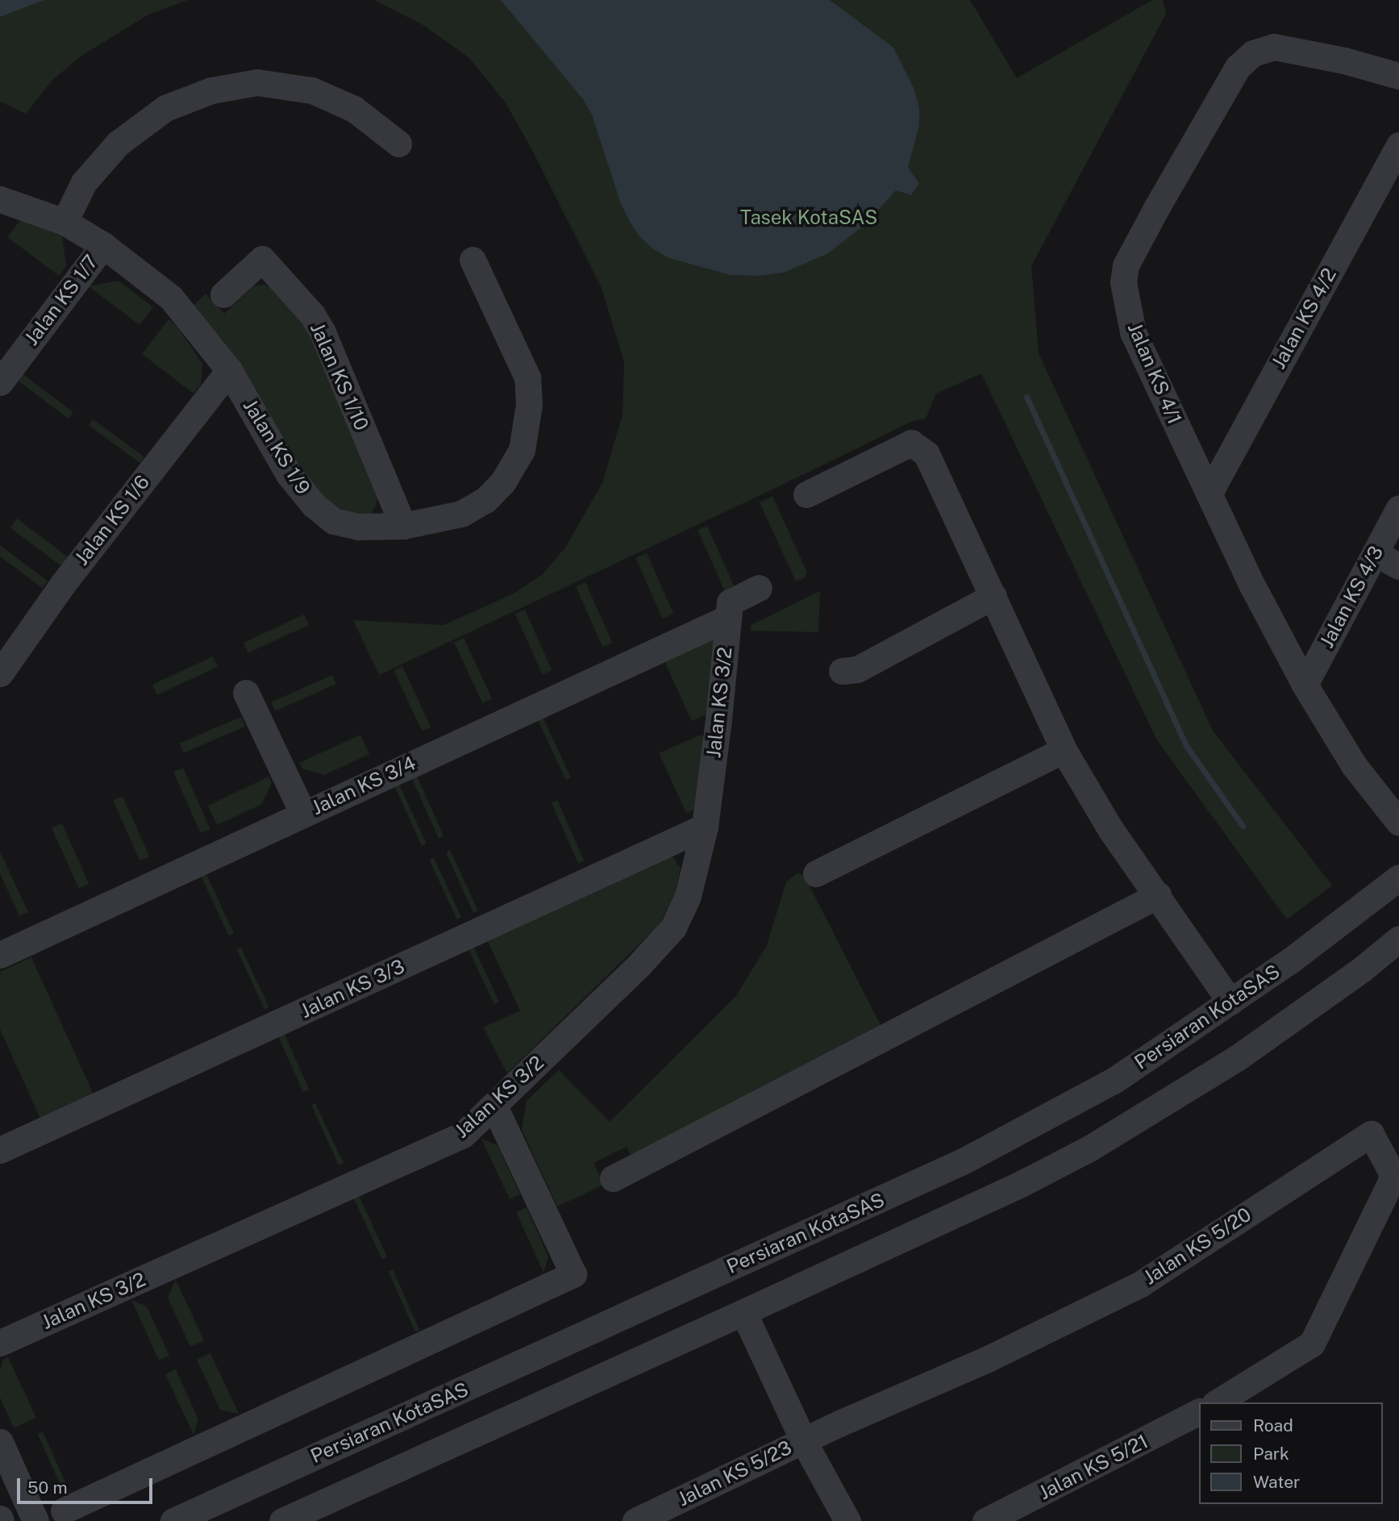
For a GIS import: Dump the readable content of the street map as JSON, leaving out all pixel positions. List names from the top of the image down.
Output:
{
  "streets": {
    "street": [
      "Jalan KS 1/7",
      "Jalan KS 4/2",
      "Jalan KS 4/1",
      "Jalan KS 1/10",
      "Jalan KS 1/9",
      "Jalan KS 1/6",
      "Jalan KS 4/3",
      "Jalan KS 3/2",
      "Jalan KS 3/4",
      "Jalan KS 3/3",
      "Persiaran KotaSAS",
      "Jalan KS 5/20",
      "Jalan KS 5/21",
      "Jalan KS 5/23"
    ]
  },
  "crossings": [
    ["Jalan KS 1/7", "Jalan KS 1/9"],
    ["Jalan KS 4/2", "Jalan KS 4/1"],
    ["Jalan KS 4/1", "Jalan KS 4/3"],
    ["Jalan KS 1/10", "Jalan KS 1/9"],
    ["Jalan KS 1/9", "Jalan KS 1/6"],
    ["Jalan KS 3/2", "Jalan KS 3/4"],
    ["Jalan KS 3/2", "Jalan KS 3/3"],
    ["Jalan KS 5/20", "Jalan KS 5/23"]
  ],
  "parks": ["Tasek KotaSAS"],
  "legend": ["Road", "Park", "Water"],
  "scale_bar": "50 m"
}
